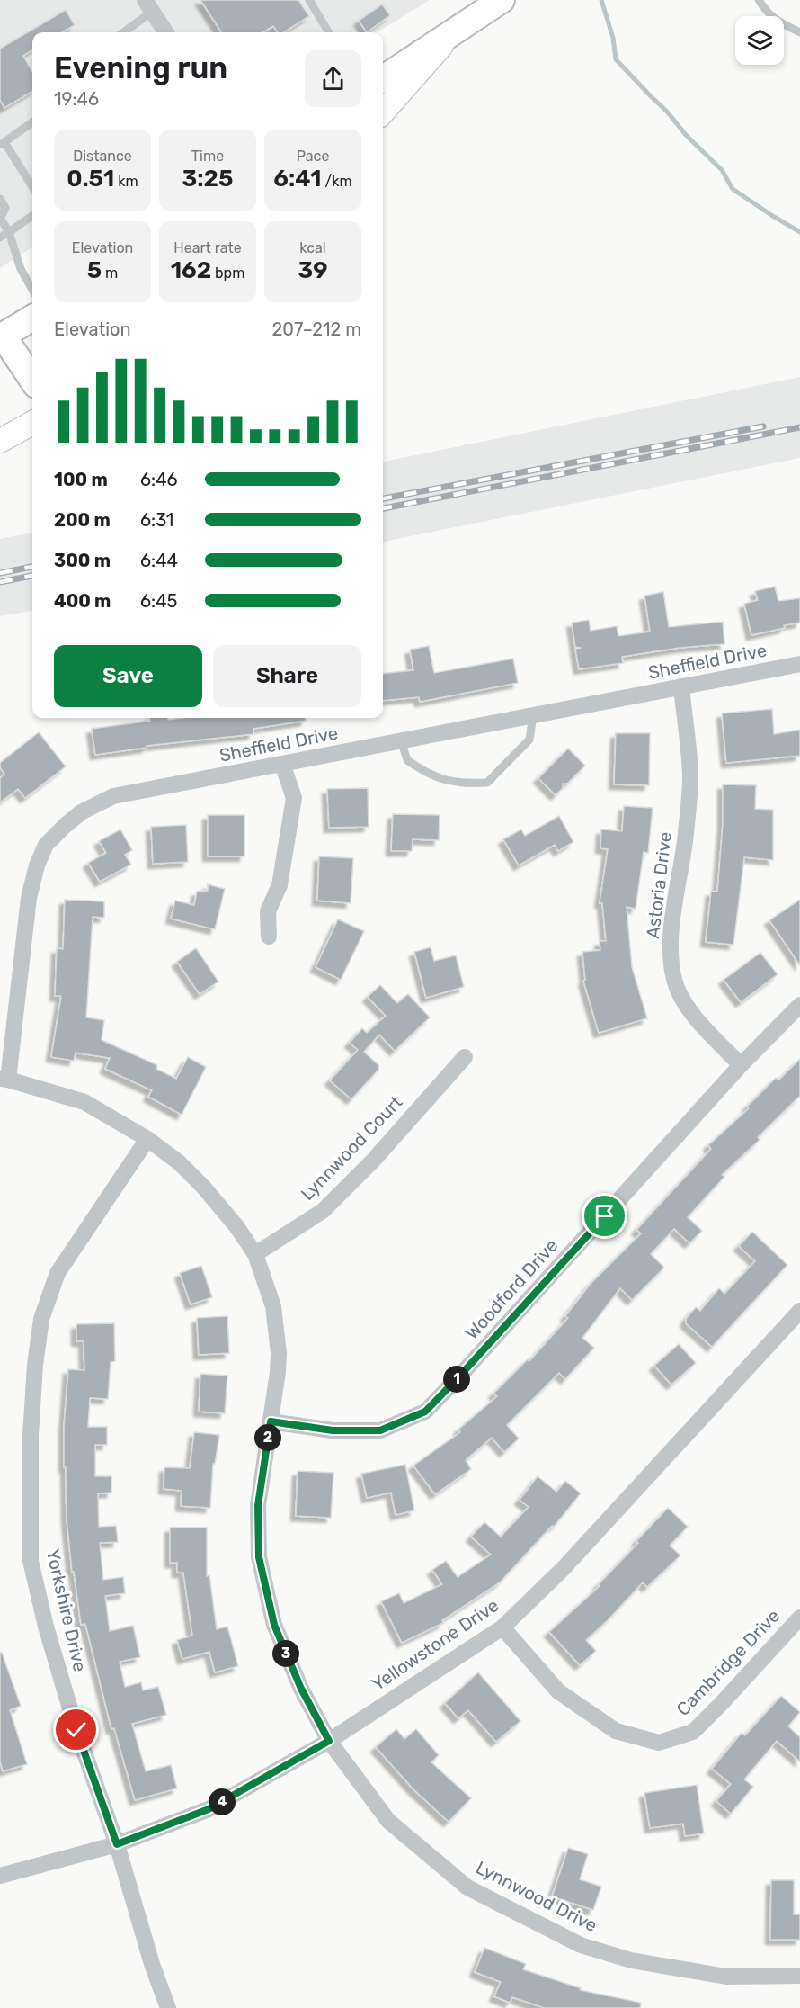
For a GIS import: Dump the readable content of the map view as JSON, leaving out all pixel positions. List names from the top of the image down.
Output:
{
  "streets": {
    "street": [
      "Sheffield Drive",
      "Astoria Drive",
      "Lynnwood Court",
      "Woodford Drive",
      "Yorkshire Drive",
      "Yellowstone Drive",
      "Cambridge Drive",
      "Lynnwood Drive"
    ]
  },
  "crossings": [
    ["Sheffield Drive", "Astoria Drive"],
    ["Sheffield Drive", "Lynnwood Drive"],
    ["Astoria Drive", "Woodford Drive"],
    ["Lynnwood Court", "Lynnwood Drive"],
    ["Woodford Drive", "Lynnwood Drive"],
    ["Yorkshire Drive", "Yellowstone Drive"],
    ["Yorkshire Drive", "Lynnwood Drive"],
    ["Yellowstone Drive", "Cambridge Drive"],
    ["Yellowstone Drive", "Lynnwood Drive"]
  ],
  "page": {
    "heading": ["Evening run", "19:46"],
    "stats": [
      ["Distance", "0.51 km"],
      ["Time", "3:25"],
      ["Pace", "6:41 /km"],
      ["Elevation", "5 m"],
      ["Heart rate", "162 bpm"],
      ["kcal", "39"]
    ],
    "chart": ["Elevation", "207–212 m"],
    "list": [
      {
        "name": "100 m",
        "note": "6:46"
      },
      {
        "name": "200 m",
        "note": "6:31"
      },
      {
        "name": "300 m",
        "note": "6:44"
      },
      {
        "name": "400 m",
        "note": "6:45"
      }
    ],
    "buttons": ["Save", "Share"],
    "pins": [
      "1",
      "2",
      "3",
      "4"
    ]
  }
}
